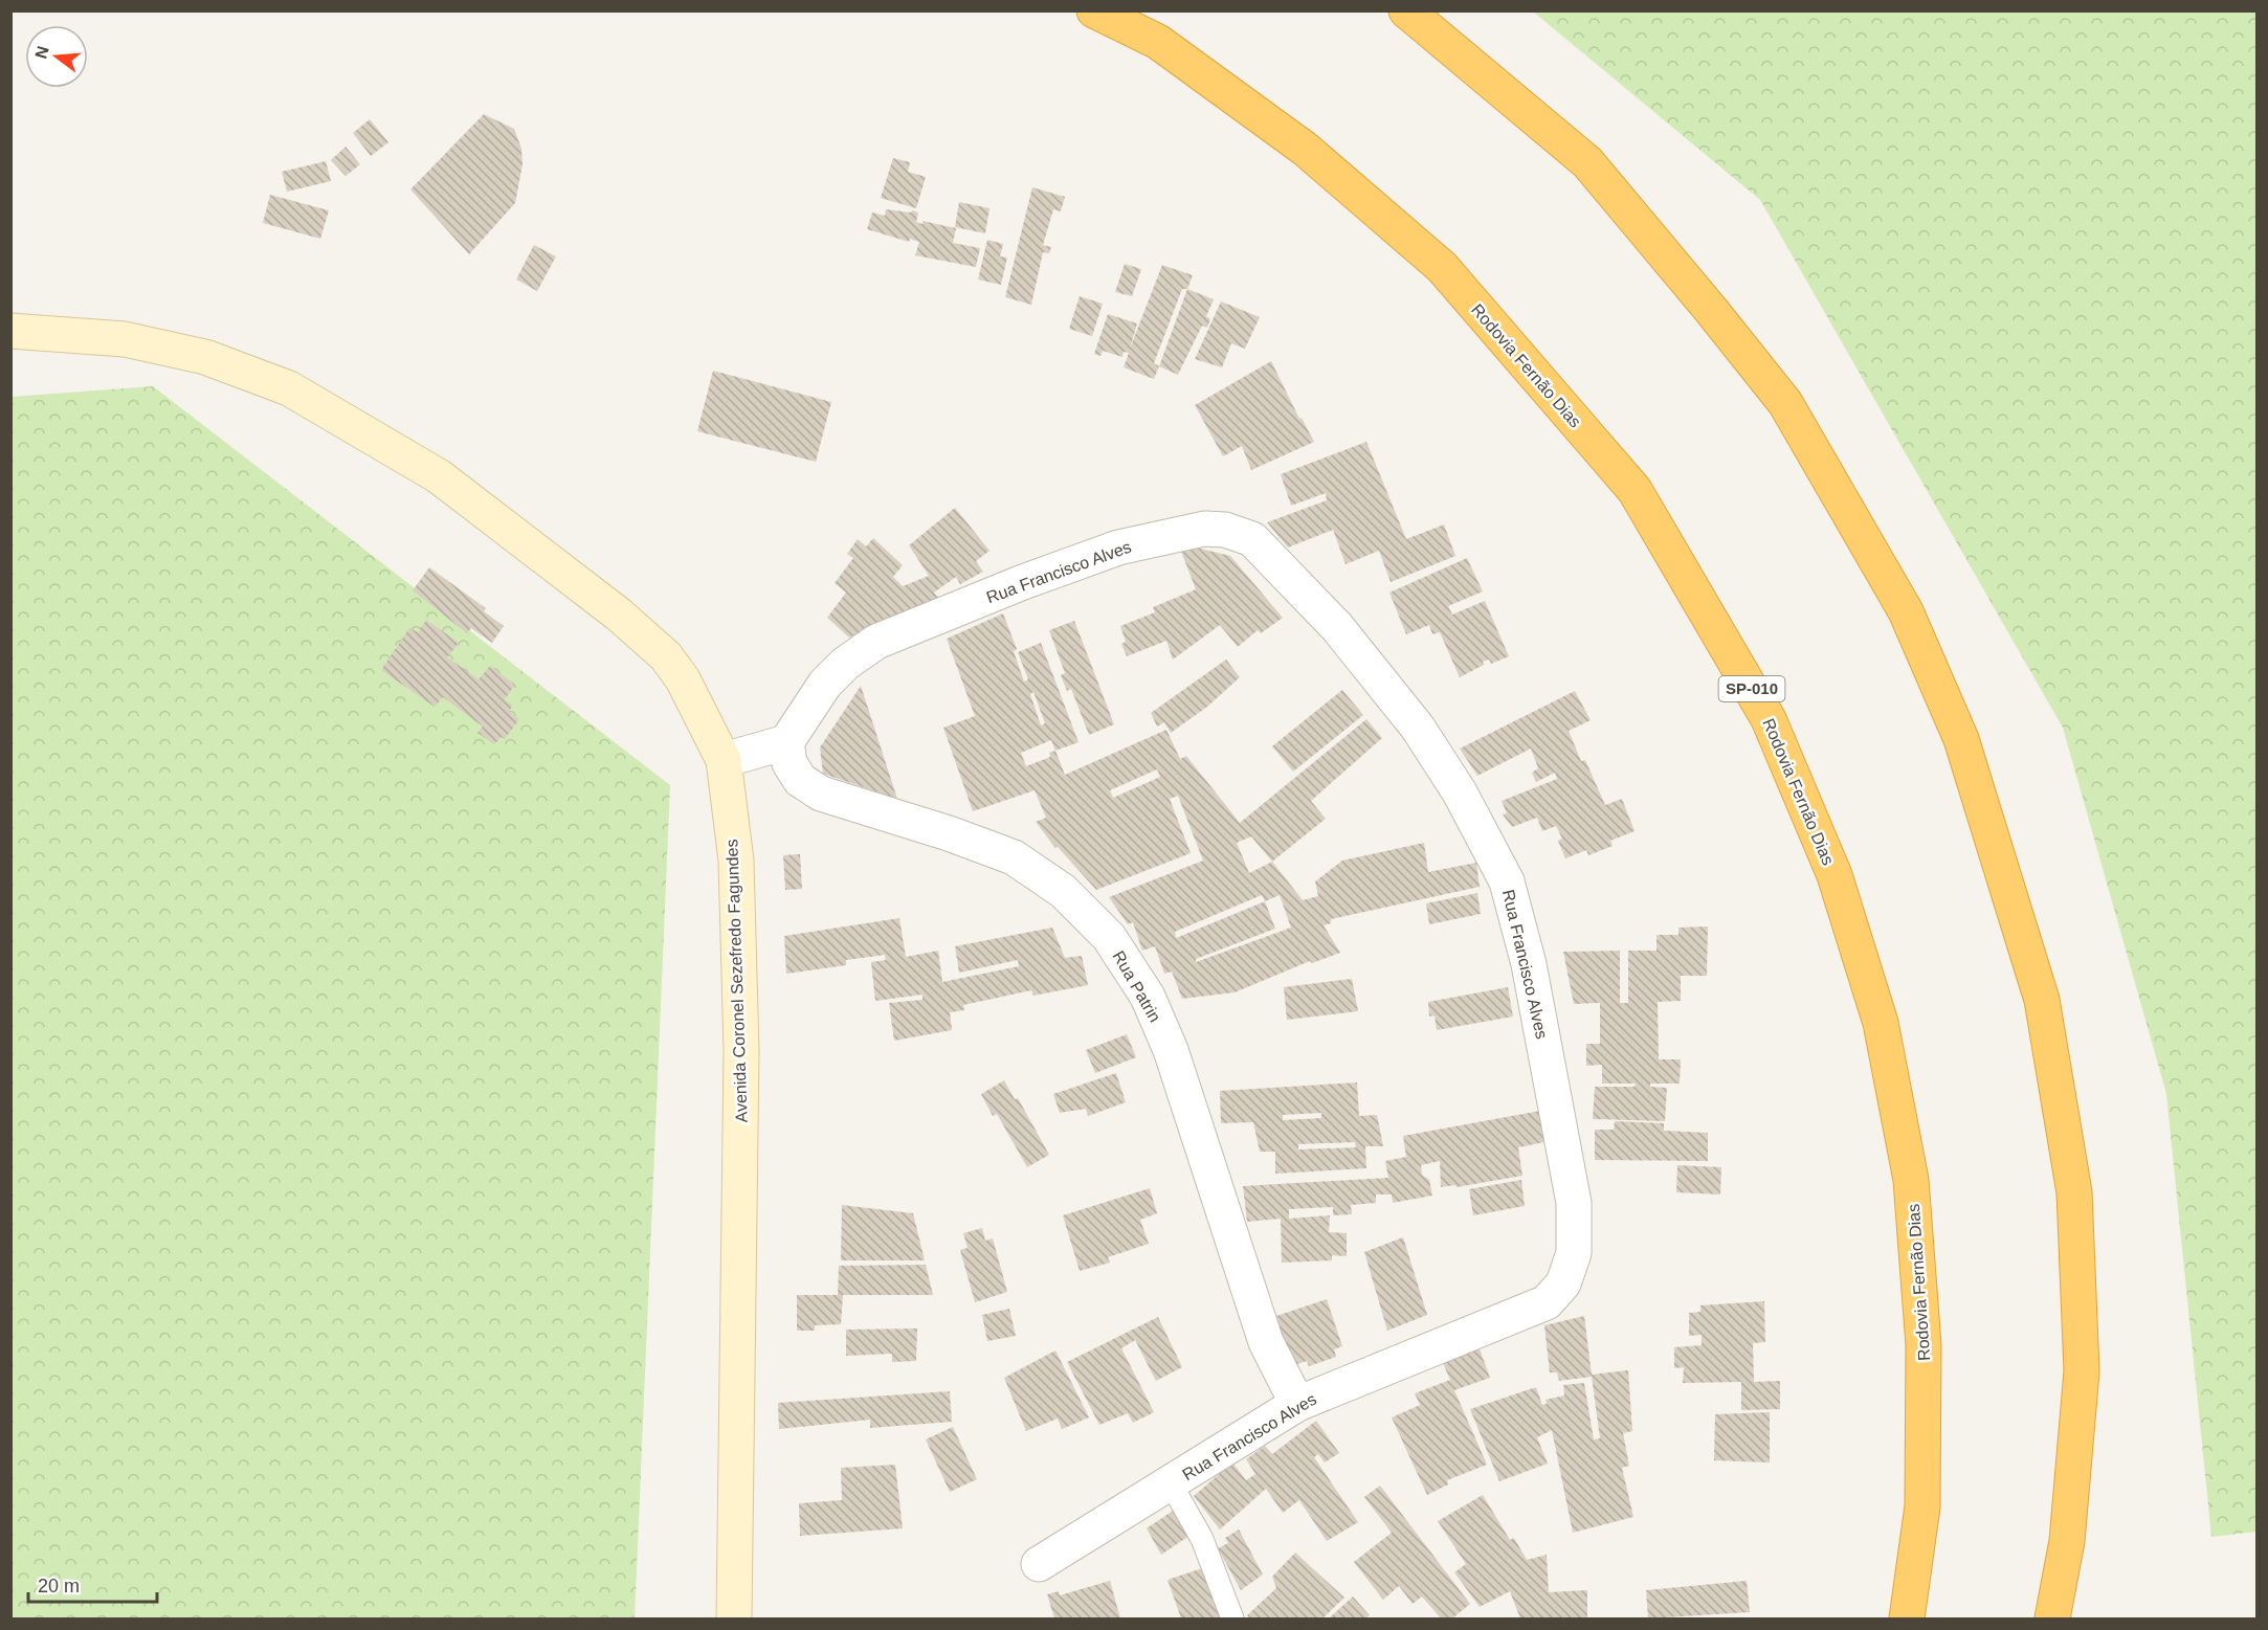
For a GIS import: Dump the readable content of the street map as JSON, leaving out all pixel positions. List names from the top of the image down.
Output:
{
  "streets": {
    "highway": ["Rodovia Fernão Dias", "SP-010"],
    "main road": ["Avenida Coronel Sezefredo Fagundes"],
    "street": ["Rua Francisco Alves", "Rua Patrin"]
  },
  "crossings": [
    ["Rua Francisco Alves", "Rua Patrin"]
  ],
  "scale_bar": "20 m",
  "north": "left"
}
